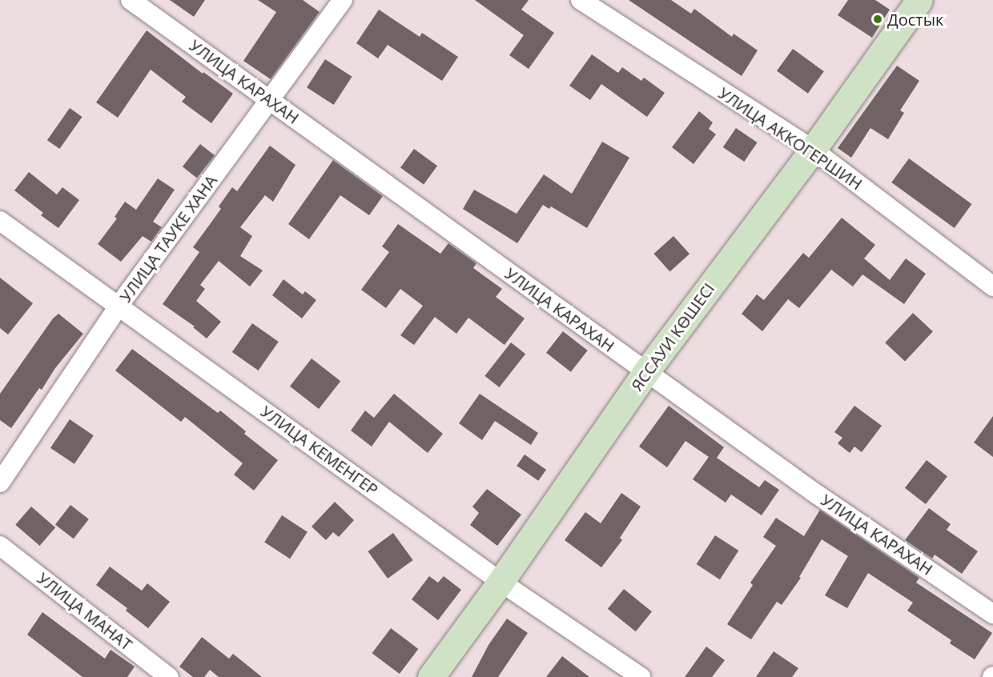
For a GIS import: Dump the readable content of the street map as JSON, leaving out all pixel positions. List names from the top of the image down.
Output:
{
  "streets": {
    "main road": ["ЯССАУИ КӨШЕСІ"],
    "street": [
      "УЛИЦА КАРАХАН",
      "УЛИЦА АККОГЕРШИН",
      "УЛИЦА ТАУКЕ ХАНА",
      "УЛИЦА КЕМЕНГЕР",
      "УЛИЦА МАНАТ"
    ]
  },
  "crossings": [
    ["УЛИЦА КАРАХАН", "УЛИЦА ТАУКЕ ХАНА"],
    ["УЛИЦА КАРАХАН", "ЯССАУИ КӨШЕСІ"],
    ["УЛИЦА АККОГЕРШИН", "ЯССАУИ КӨШЕСІ"],
    ["УЛИЦА ТАУКЕ ХАНА", "УЛИЦА КЕМЕНГЕР"],
    ["ЯССАУИ КӨШЕСІ", "УЛИЦА КЕМЕНГЕР"]
  ],
  "places": ["Достык"]
}
